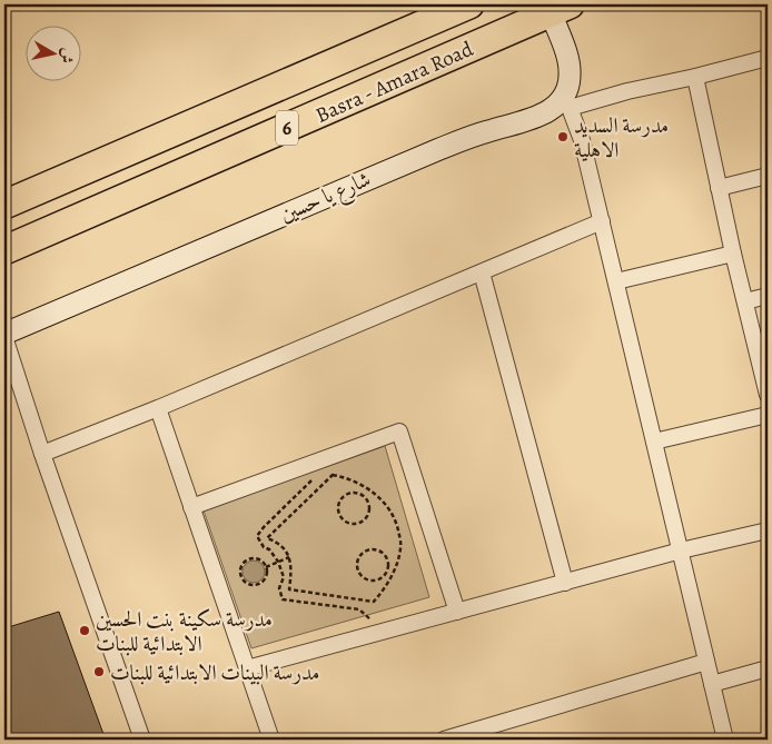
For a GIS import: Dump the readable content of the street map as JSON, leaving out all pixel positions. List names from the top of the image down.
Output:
{
  "streets": {
    "highway": ["Basra - Amara Road", "6"],
    "main road": ["شارع يا حسين"]
  },
  "places": ["مدرسة السديد الاهلية", "مدرسة سكينة بنت الحسين الابتدائية للبنات", "مدرسة البينات الابتدائية للبنات"],
  "north": "right"
}
